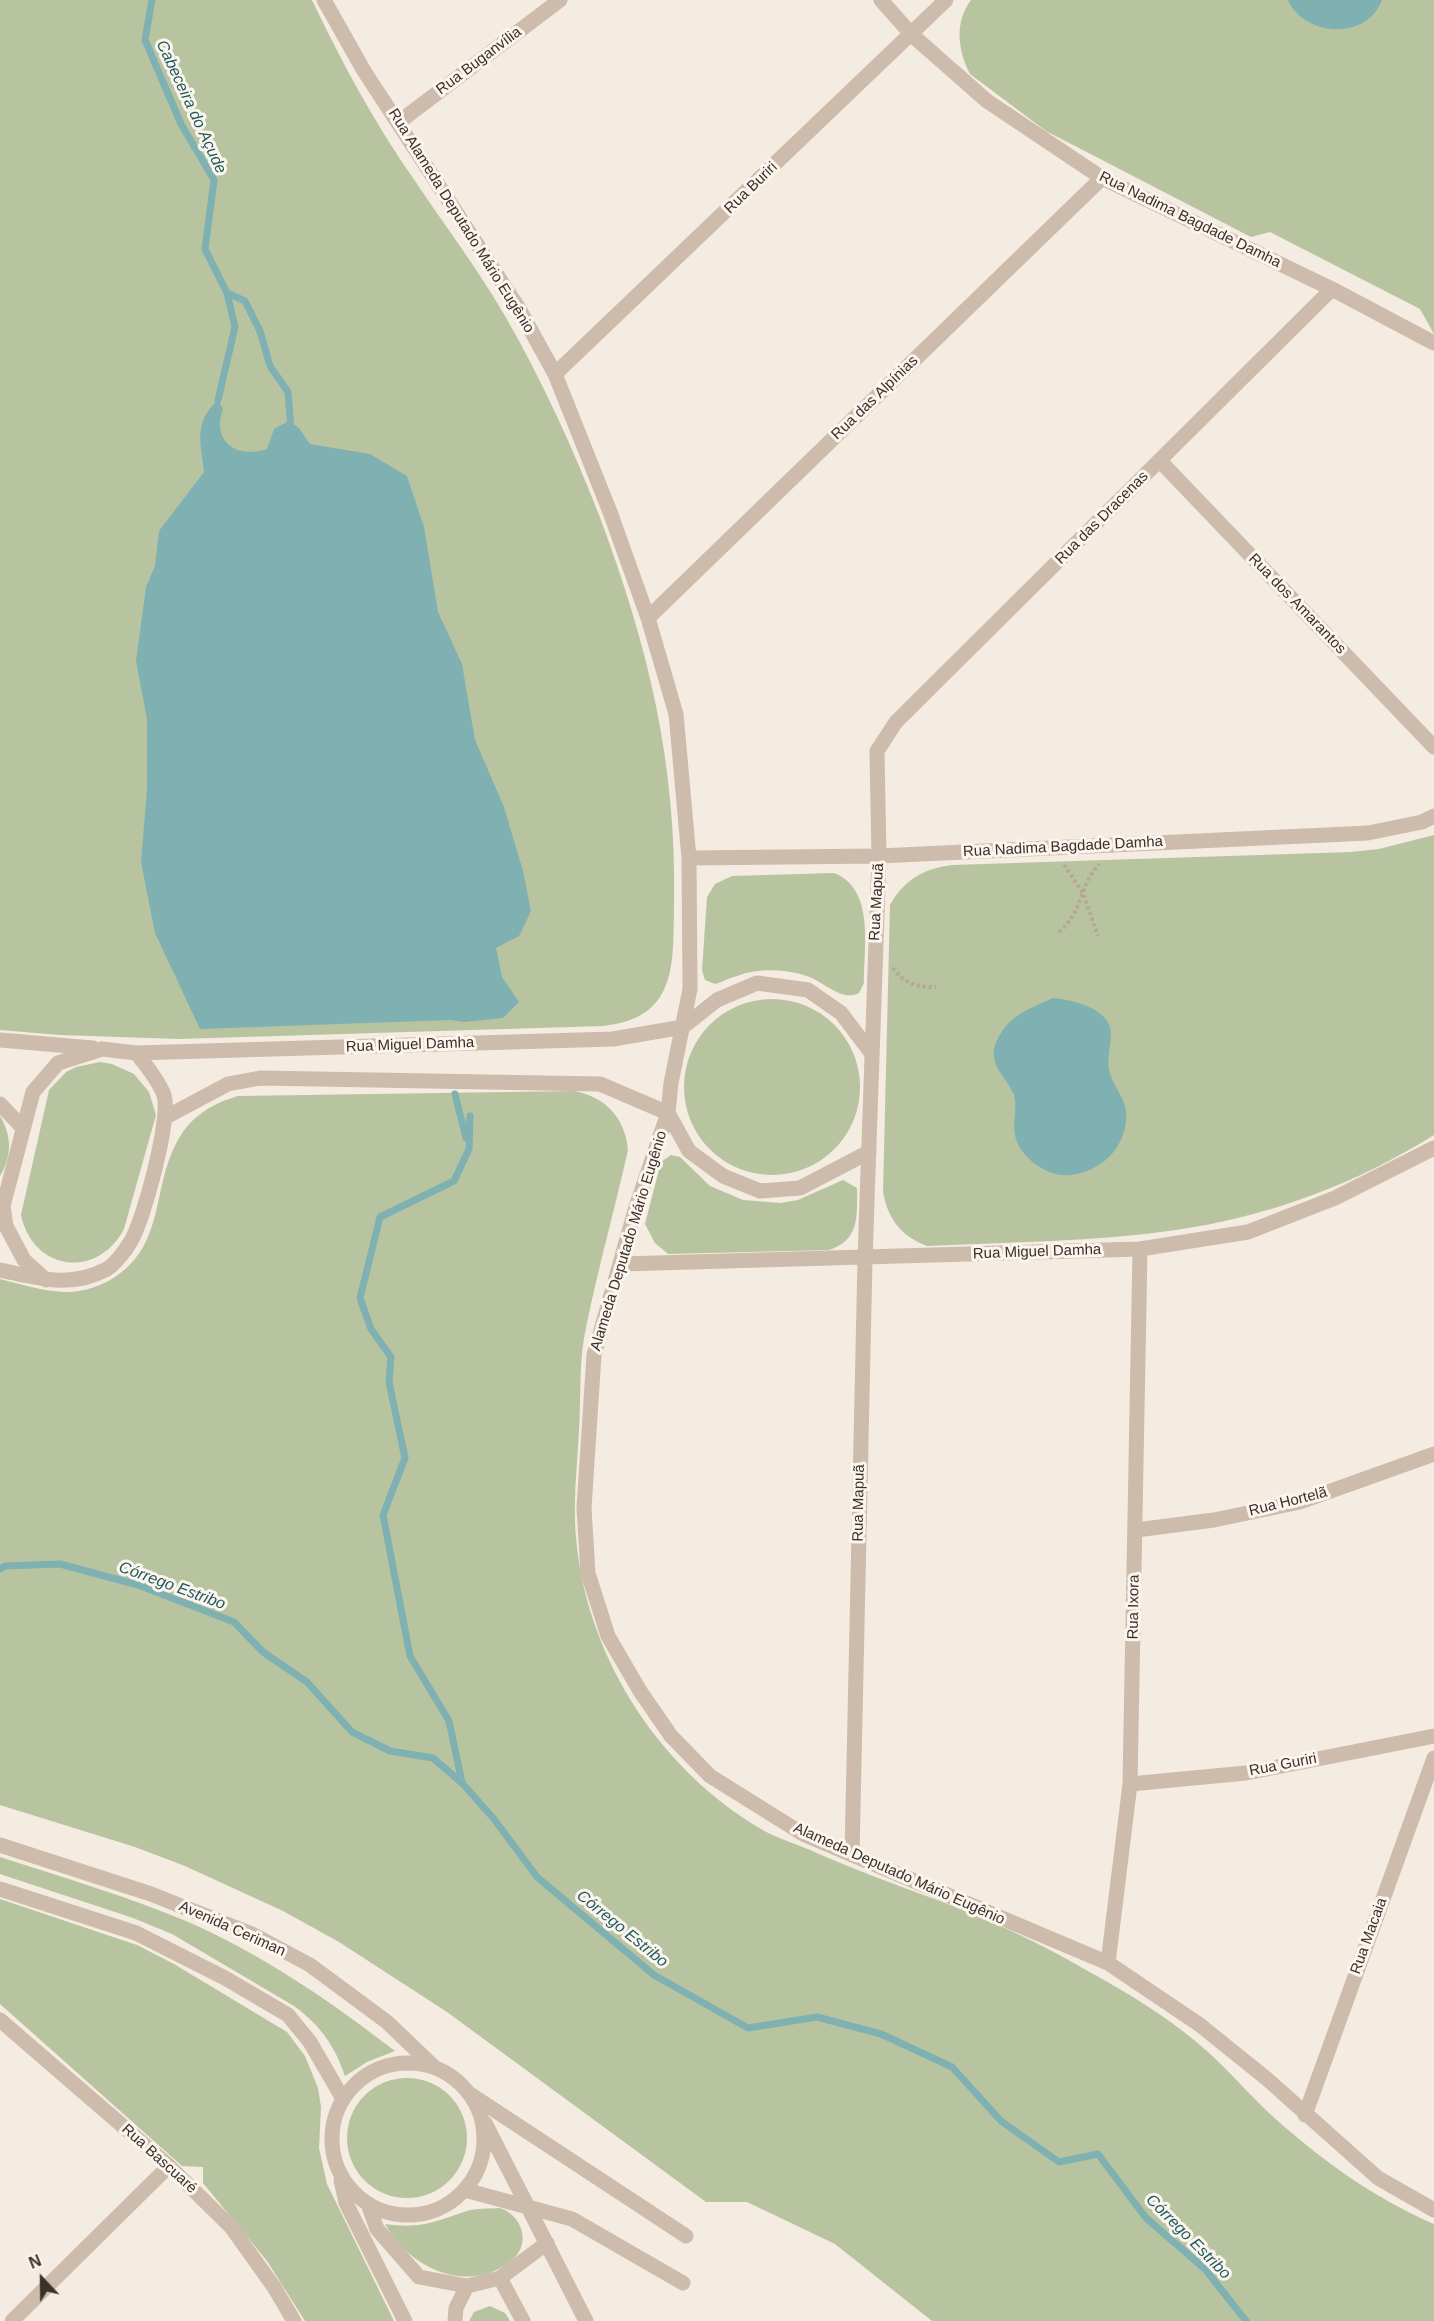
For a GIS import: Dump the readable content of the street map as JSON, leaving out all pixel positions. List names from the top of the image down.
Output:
{
  "streets": {
    "street": [
      "Rua Buganvília",
      "Rua Buriri",
      "Rua Nadima Bagdade Damha",
      "Rua Alameda Deputado Mário Eugênio",
      "Rua das Alpínias",
      "Rua das Dracenas",
      "Rua dos Amarantos",
      "Rua Mapuã",
      "Rua Miguel Damha",
      "Alameda Deputado Mário Eugênio",
      "Rua Hortelã",
      "Rua Ixora",
      "Rua Guriri",
      "Avenida Ceriman",
      "Rua Macaia",
      "Rua Bascuaré"
    ]
  },
  "crossings": [
    ["Rua Buganvília", "Rua Alameda Deputado Mário Eugênio"],
    ["Rua Buriri", "Rua Nadima Bagdade Damha"],
    ["Rua Buriri", "Rua Alameda Deputado Mário Eugênio"],
    ["Rua Nadima Bagdade Damha", "Rua Alameda Deputado Mário Eugênio"],
    ["Rua Nadima Bagdade Damha", "Rua das Alpínias"],
    ["Rua Nadima Bagdade Damha", "Rua das Dracenas"],
    ["Rua Nadima Bagdade Damha", "Rua Mapuã"],
    ["Rua Alameda Deputado Mário Eugênio", "Rua das Alpínias"],
    ["Rua Alameda Deputado Mário Eugênio", "Rua Mapuã"],
    ["Rua Alameda Deputado Mário Eugênio", "Rua Miguel Damha"],
    ["Rua Alameda Deputado Mário Eugênio", "Alameda Deputado Mário Eugênio"],
    ["Rua das Dracenas", "Rua dos Amarantos"],
    ["Rua das Dracenas", "Rua Mapuã"],
    ["Rua Mapuã", "Rua Miguel Damha"],
    ["Rua Mapuã", "Alameda Deputado Mário Eugênio"],
    ["Rua Miguel Damha", "Alameda Deputado Mário Eugênio"],
    ["Rua Miguel Damha", "Rua Ixora"],
    ["Alameda Deputado Mário Eugênio", "Rua Ixora"],
    ["Alameda Deputado Mário Eugênio", "Rua Macaia"],
    ["Rua Hortelã", "Rua Ixora"],
    ["Rua Ixora", "Rua Guriri"]
  ],
  "water": ["Cabeceira do Açude", "Córrego Estribo"],
  "north": "top"
}
